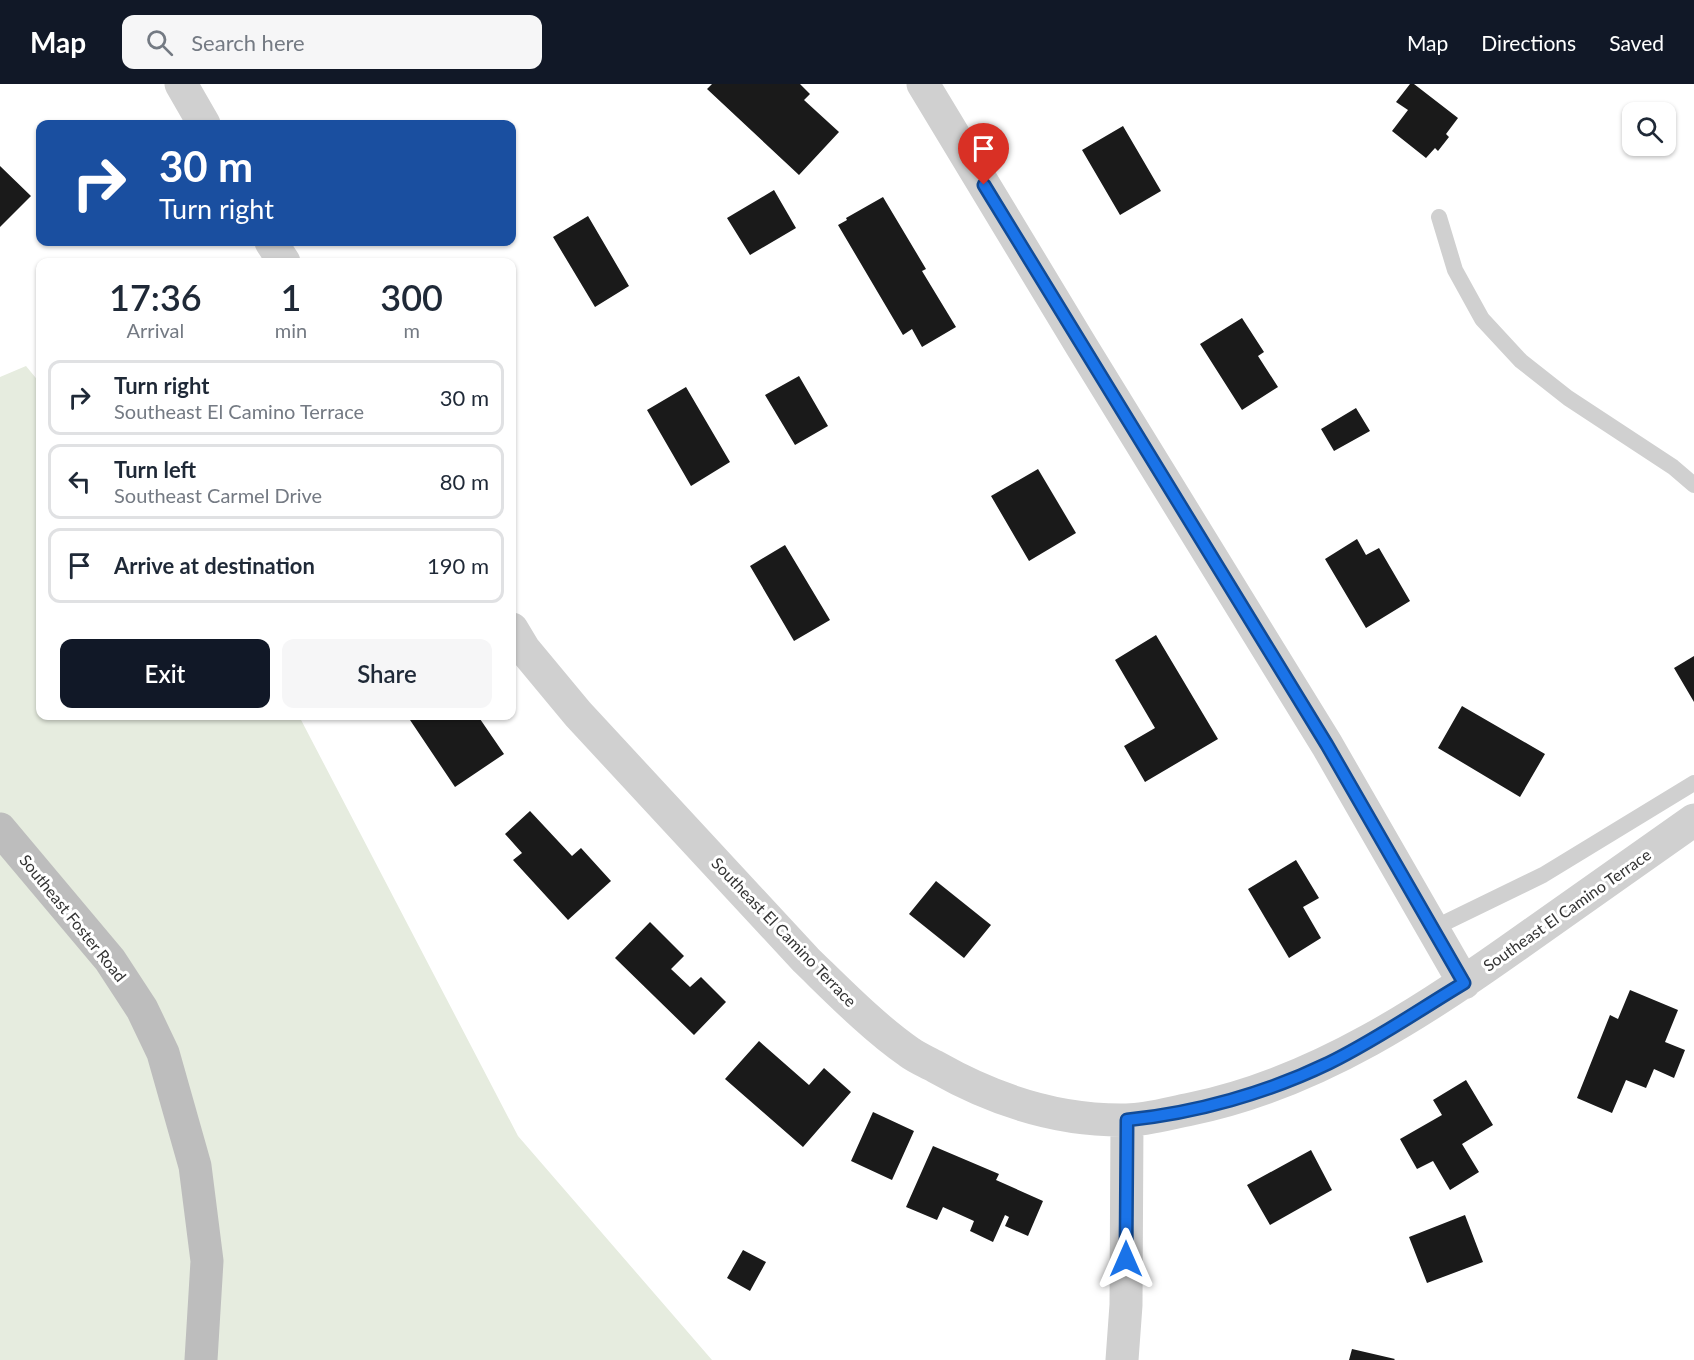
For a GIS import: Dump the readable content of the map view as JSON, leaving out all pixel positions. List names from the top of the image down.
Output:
{
  "streets": {
    "main road": ["Southeast Foster Road"],
    "street": ["Southeast El Camino Terrace"]
  },
  "page": {
    "header": "Map",
    "search": "Search here",
    "nav": ["Map", "Directions", "Saved"],
    "turn": ["30 m", "Turn right"],
    "eta": [
      "17:36",
      "Arrival",
      "1",
      "min",
      "300",
      "m"
    ],
    "list": [
      {
        "name": "Turn right",
        "note": "Southeast El Camino Terrace",
        "value": "30 m"
      },
      {
        "name": "Turn left",
        "note": "Southeast Carmel Drive",
        "value": "80 m"
      },
      {
        "name": "Arrive at destination",
        "value": "190 m"
      }
    ],
    "buttons": ["Exit", "Share"]
  }
}
